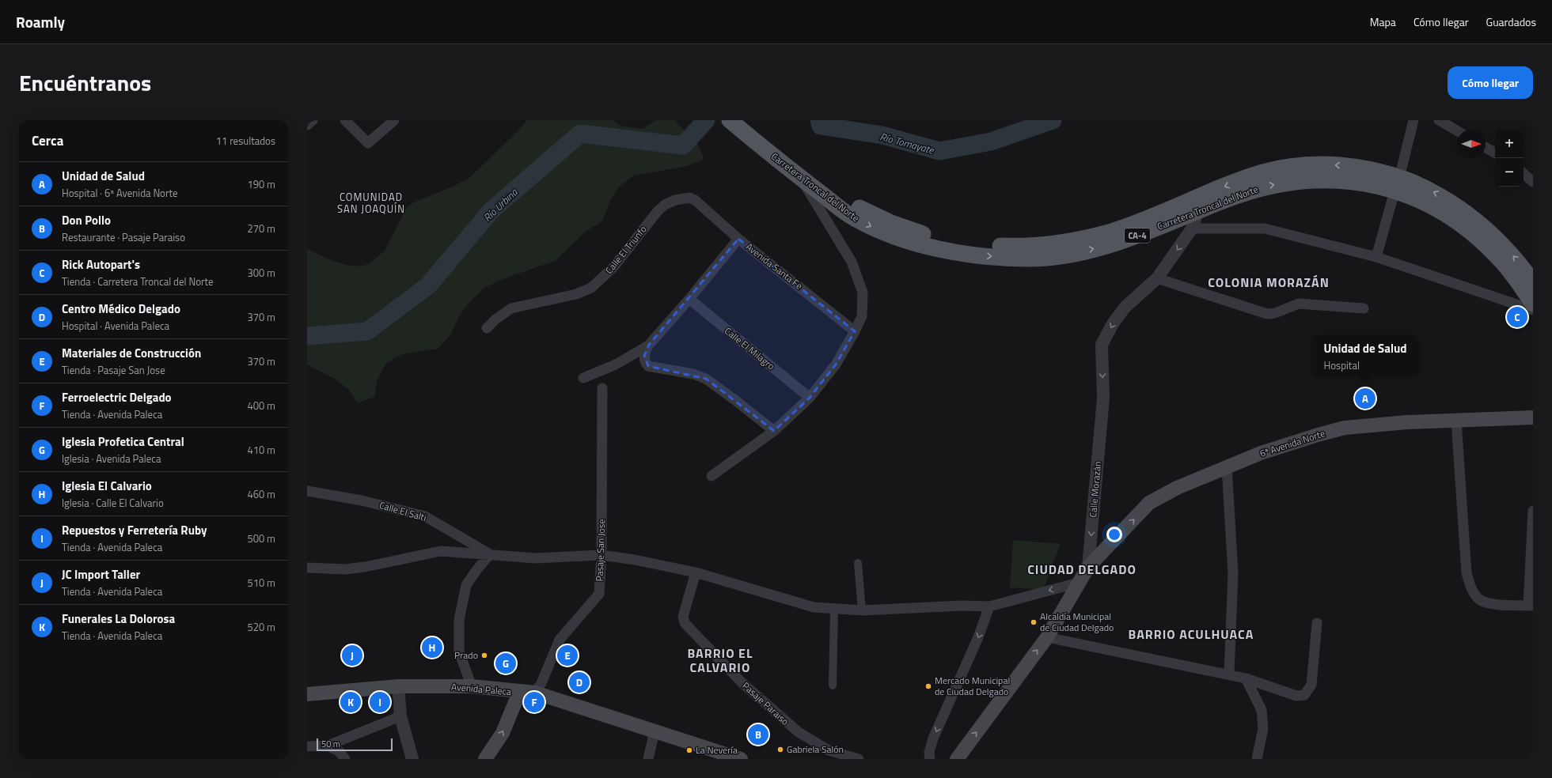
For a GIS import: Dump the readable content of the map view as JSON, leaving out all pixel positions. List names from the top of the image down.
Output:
{
  "streets": {
    "main road": [
      "Carretera Troncal del Norte",
      "CA-4",
      "6ª Avenida Norte",
      "Calle Morazán",
      "Avenida Paleca"
    ],
    "street": [
      "Calle El Triunfo",
      "Avenida Santa Fe",
      "Calle El Milagro",
      "Calle El Salti",
      "Pasaje San Jose",
      "Pasaje Paraiso"
    ]
  },
  "crossings": [
    ["Carretera Troncal del Norte", "Calle Morazán"],
    ["Calle El Triunfo", "Avenida Santa Fe"],
    ["6ª Avenida Norte", "Calle Morazán"],
    ["Pasaje San Jose", "Avenida Paleca"]
  ],
  "one_way": ["6ª Avenida Norte"],
  "districts": [
    "COMUNIDAD SAN JOAQUÍN",
    "COLONIA MORAZÁN",
    "CIUDAD DELGADO",
    "BARRIO ACULHUACA",
    "BARRIO EL CALVARIO"
  ],
  "water": ["Río Tomayate", "Río Urbina"],
  "places": [
    "Alcaldía Municipal de Ciudad Delgado",
    "Prado",
    "Mercado Municipal de Ciudad Delgado",
    "Gabriela Salón",
    "La Nevería"
  ],
  "scale_bar": "50 m",
  "north": "right",
  "page": {
    "header": "Roamly",
    "nav": ["Mapa", "Cómo llegar", "Guardados"],
    "title": "Encuéntranos",
    "buttons": "Cómo llegar",
    "heading": ["Cerca", "11 resultados"],
    "map_buttons": ["+", "−"],
    "list": [
      {
        "mark": "A",
        "name": "Unidad de Salud",
        "note": "Hospital · 6ª Avenida Norte",
        "value": "190 m"
      },
      {
        "mark": "B",
        "name": "Don Pollo",
        "note": "Restaurante · Pasaje Paraiso",
        "value": "270 m"
      },
      {
        "mark": "C",
        "name": "Rick Autopart's",
        "note": "Tienda · Carretera Troncal del Norte",
        "value": "300 m"
      },
      {
        "mark": "D",
        "name": "Centro Médico Delgado",
        "note": "Hospital · Avenida Paleca",
        "value": "370 m"
      },
      {
        "mark": "E",
        "name": "Materiales de Construcción",
        "note": "Tienda · Pasaje San Jose",
        "value": "370 m"
      },
      {
        "mark": "F",
        "name": "Ferroelectric Delgado",
        "note": "Tienda · Avenida Paleca",
        "value": "400 m"
      },
      {
        "mark": "G",
        "name": "Iglesia Profetica Central",
        "note": "Iglesia · Avenida Paleca",
        "value": "410 m"
      },
      {
        "mark": "H",
        "name": "Iglesia El Calvario",
        "note": "Iglesia · Calle El Calvario",
        "value": "460 m"
      },
      {
        "mark": "I",
        "name": "Repuestos y Ferretería Ruby",
        "note": "Tienda · Avenida Paleca",
        "value": "500 m"
      },
      {
        "mark": "J",
        "name": "JC Import Taller",
        "note": "Tienda · Avenida Paleca",
        "value": "510 m"
      },
      {
        "mark": "K",
        "name": "Funerales La Dolorosa",
        "note": "Tienda · Avenida Paleca",
        "value": "520 m"
      }
    ],
    "pins": [
      "C",
      "A",
      "H",
      "E",
      "J",
      "G",
      "D",
      "F",
      "I",
      "K",
      "B"
    ],
    "popup": ["Unidad de Salud", "Hospital"],
    "scale": "50 m"
  }
}
